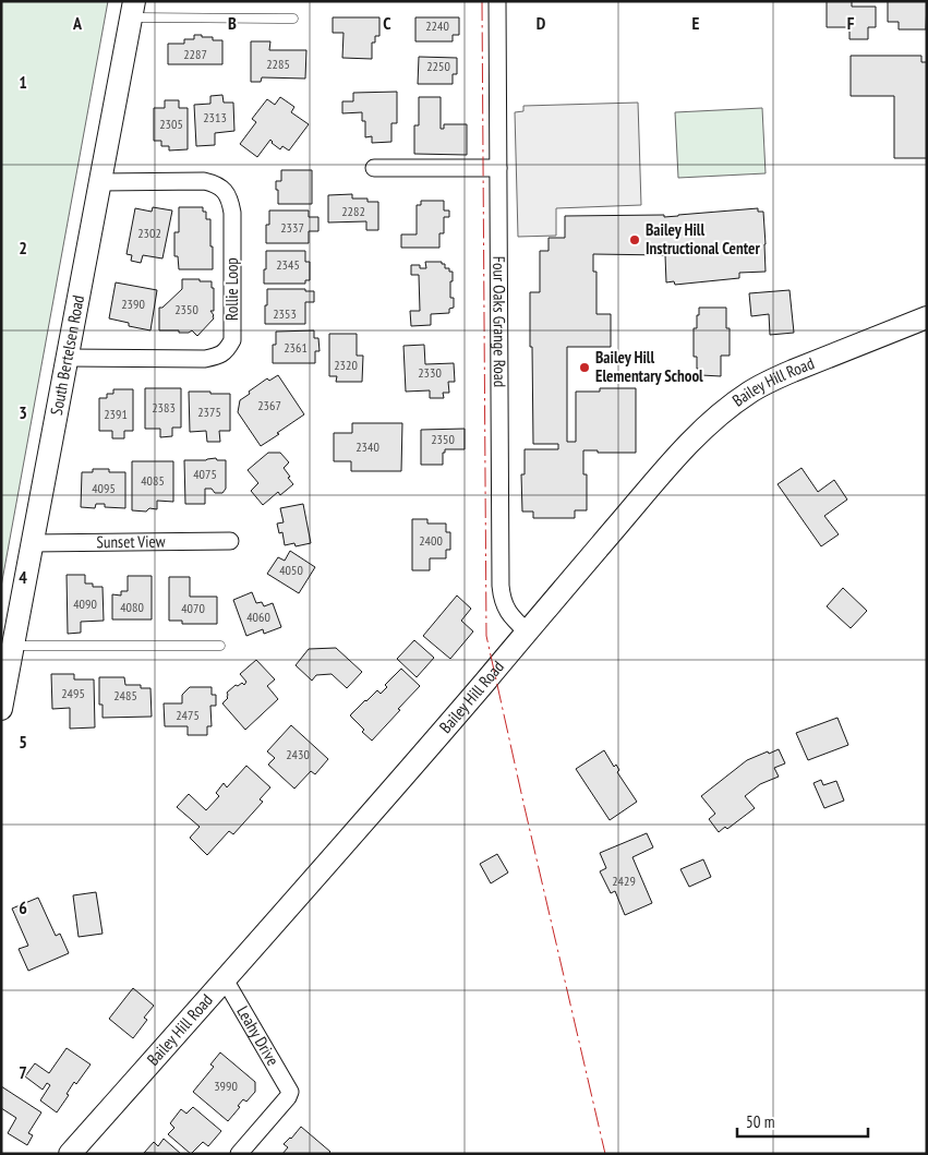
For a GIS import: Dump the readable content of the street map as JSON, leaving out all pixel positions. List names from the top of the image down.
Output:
{
  "streets": {
    "main road": ["South Bertelsen Road", "Bailey Hill Road"],
    "street": [
      "Rollie Loop",
      "Four Oaks Grange Road",
      "Sunset View",
      "Leahy Drive"
    ]
  },
  "crossings": [
    ["Rollie Loop", "South Bertelsen Road"],
    ["Four Oaks Grange Road", "Bailey Hill Road"],
    ["South Bertelsen Road", "Sunset View"],
    ["Bailey Hill Road", "Leahy Drive"]
  ],
  "places": ["Bailey Hill Instructional Center", "Bailey Hill Elementary School"],
  "house_numbers": [
    "2240",
    "2287",
    "2285",
    "2250",
    "2313",
    "2305",
    "2282",
    "2337",
    "2302",
    "2345",
    "2390",
    "2350",
    "2353",
    "2361",
    "2320",
    "2330",
    "2367",
    "2383",
    "2375",
    "2391",
    "2350",
    "2340",
    "4075",
    "4085",
    "4095",
    "2400",
    "4050",
    "4090",
    "4080",
    "4070",
    "4060",
    "2495",
    "2485",
    "2475",
    "2430",
    "2429",
    "3990"
  ],
  "scale_bar": "50 m",
  "grid": {
    "columns": [
      "A",
      "B",
      "C",
      "D",
      "E",
      "F"
    ],
    "rows": [
      "1",
      "2",
      "3",
      "4",
      "5",
      "6",
      "7"
    ]
  }
}
